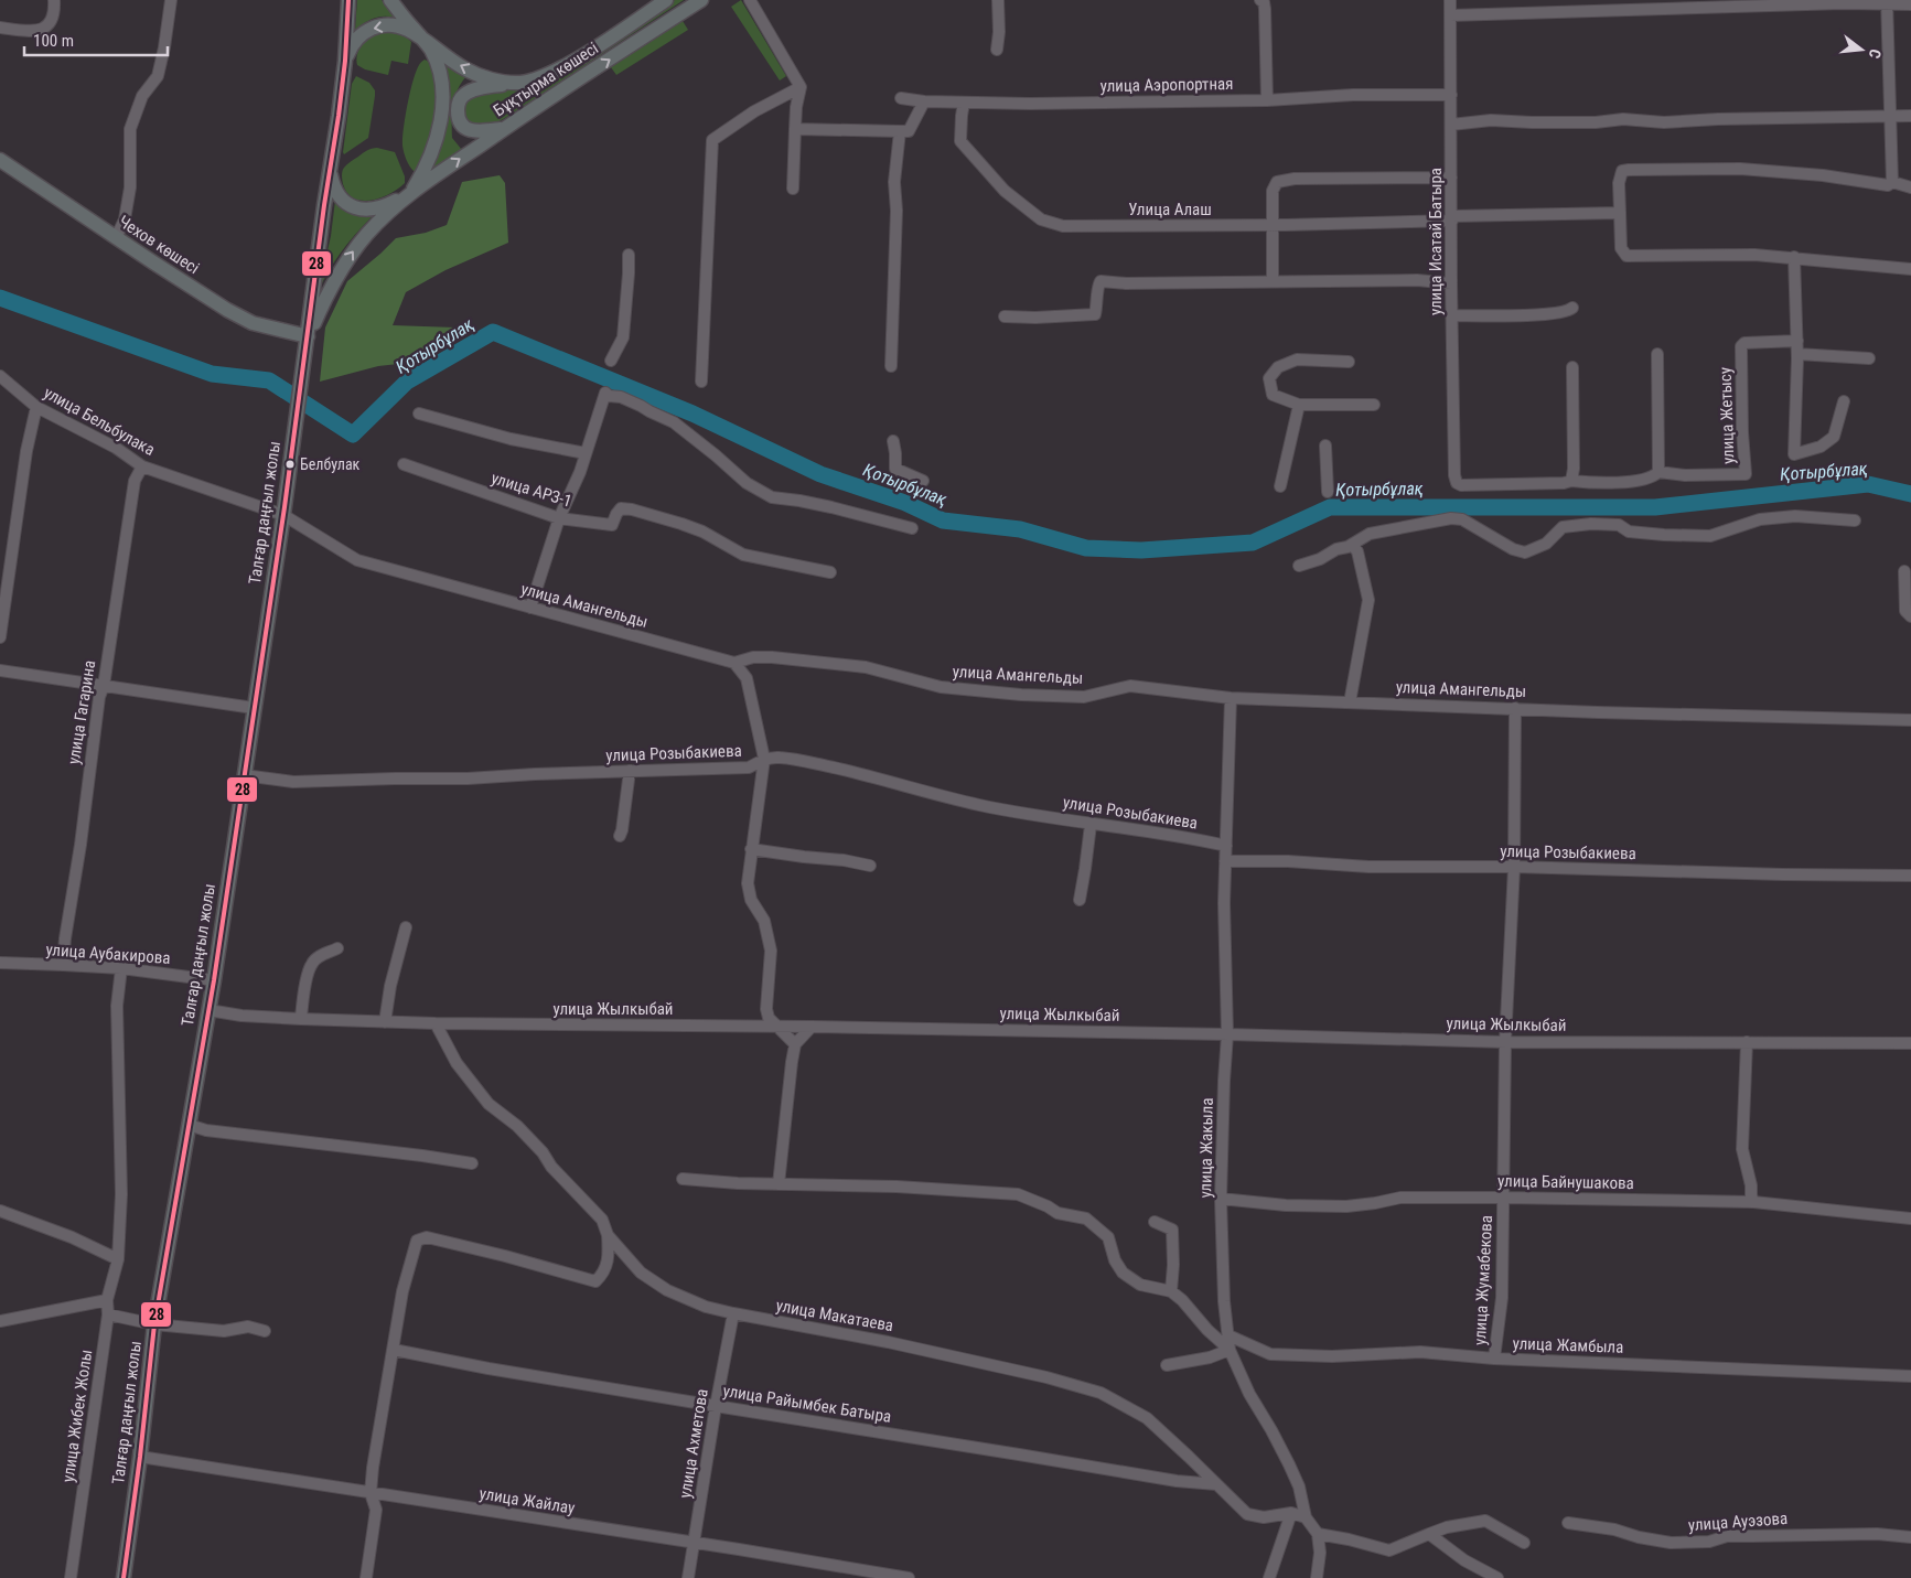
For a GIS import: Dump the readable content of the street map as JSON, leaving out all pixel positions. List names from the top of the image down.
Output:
{
  "streets": {
    "main road": ["Бұқтырма көшесі", "Чехов көшесі", "Талғар даңғыл жолы"],
    "street": [
      "улица Аэропортная",
      "Улица Алаш",
      "улица Исатай Батыра",
      "улица Жетысу",
      "улица Бельбулака",
      "улица АРЗ-1",
      "улица Амангельды",
      "улица Гагарина",
      "улица Розыбакиева",
      "улица Аубакирова",
      "улица Жылкыбай",
      "улица Жакыла",
      "улица Байнушакова",
      "улица Жумабекова",
      "улица Макатаева",
      "улица Жамбыла",
      "улица Райымбек Батыра",
      "улица Жибек Жолы",
      "улица Ахметова",
      "улица Жайлау",
      "улица Ауэзова"
    ]
  },
  "crossings": [
    ["Бұқтырма көшесі", "Талғар даңғыл жолы"],
    ["улица Аэропортная", "Улица Алаш"],
    ["улица Аэропортная", "улица Исатай Батыра"],
    ["Улица Алаш", "улица Исатай Батыра"],
    ["Чехов көшесі", "Талғар даңғыл жолы"],
    ["улица Бельбулака", "Талғар даңғыл жолы"],
    ["улица Бельбулака", "улица Амангельды"],
    ["улица Бельбулака", "улица Гагарина"],
    ["Талғар даңғыл жолы", "улица Амангельды"],
    ["Талғар даңғыл жолы", "улица Розыбакиева"],
    ["Талғар даңғыл жолы", "улица Аубакирова"],
    ["Талғар даңғыл жолы", "улица Жылкыбай"],
    ["Талғар даңғыл жолы", "улица Жайлау"],
    ["улица Амангельды", "улица Жакыла"],
    ["улица Амангельды", "улица Жумабекова"],
    ["улица Гагарина", "улица Аубакирова"],
    ["улица Розыбакиева", "улица Жакыла"],
    ["улица Розыбакиева", "улица Жумабекова"],
    ["улица Аубакирова", "улица Жибек Жолы"],
    ["улица Жылкыбай", "улица Жакыла"],
    ["улица Жылкыбай", "улица Жумабекова"],
    ["улица Жылкыбай", "улица Макатаева"],
    ["улица Жакыла", "улица Байнушакова"],
    ["улица Жакыла", "улица Макатаева"],
    ["улица Жакыла", "улица Жамбыла"],
    ["улица Байнушакова", "улица Жумабекова"],
    ["улица Жумабекова", "улица Жамбыла"],
    ["улица Макатаева", "улица Райымбек Батыра"],
    ["улица Макатаева", "улица Ахметова"],
    ["улица Райымбек Батыра", "улица Ахметова"],
    ["улица Ахметова", "улица Жайлау"]
  ],
  "water": ["Қотырбұлақ"],
  "places": ["Белбулак"],
  "lines": ["transit line 28"],
  "scale_bar": "100 m",
  "north": "right"
}
